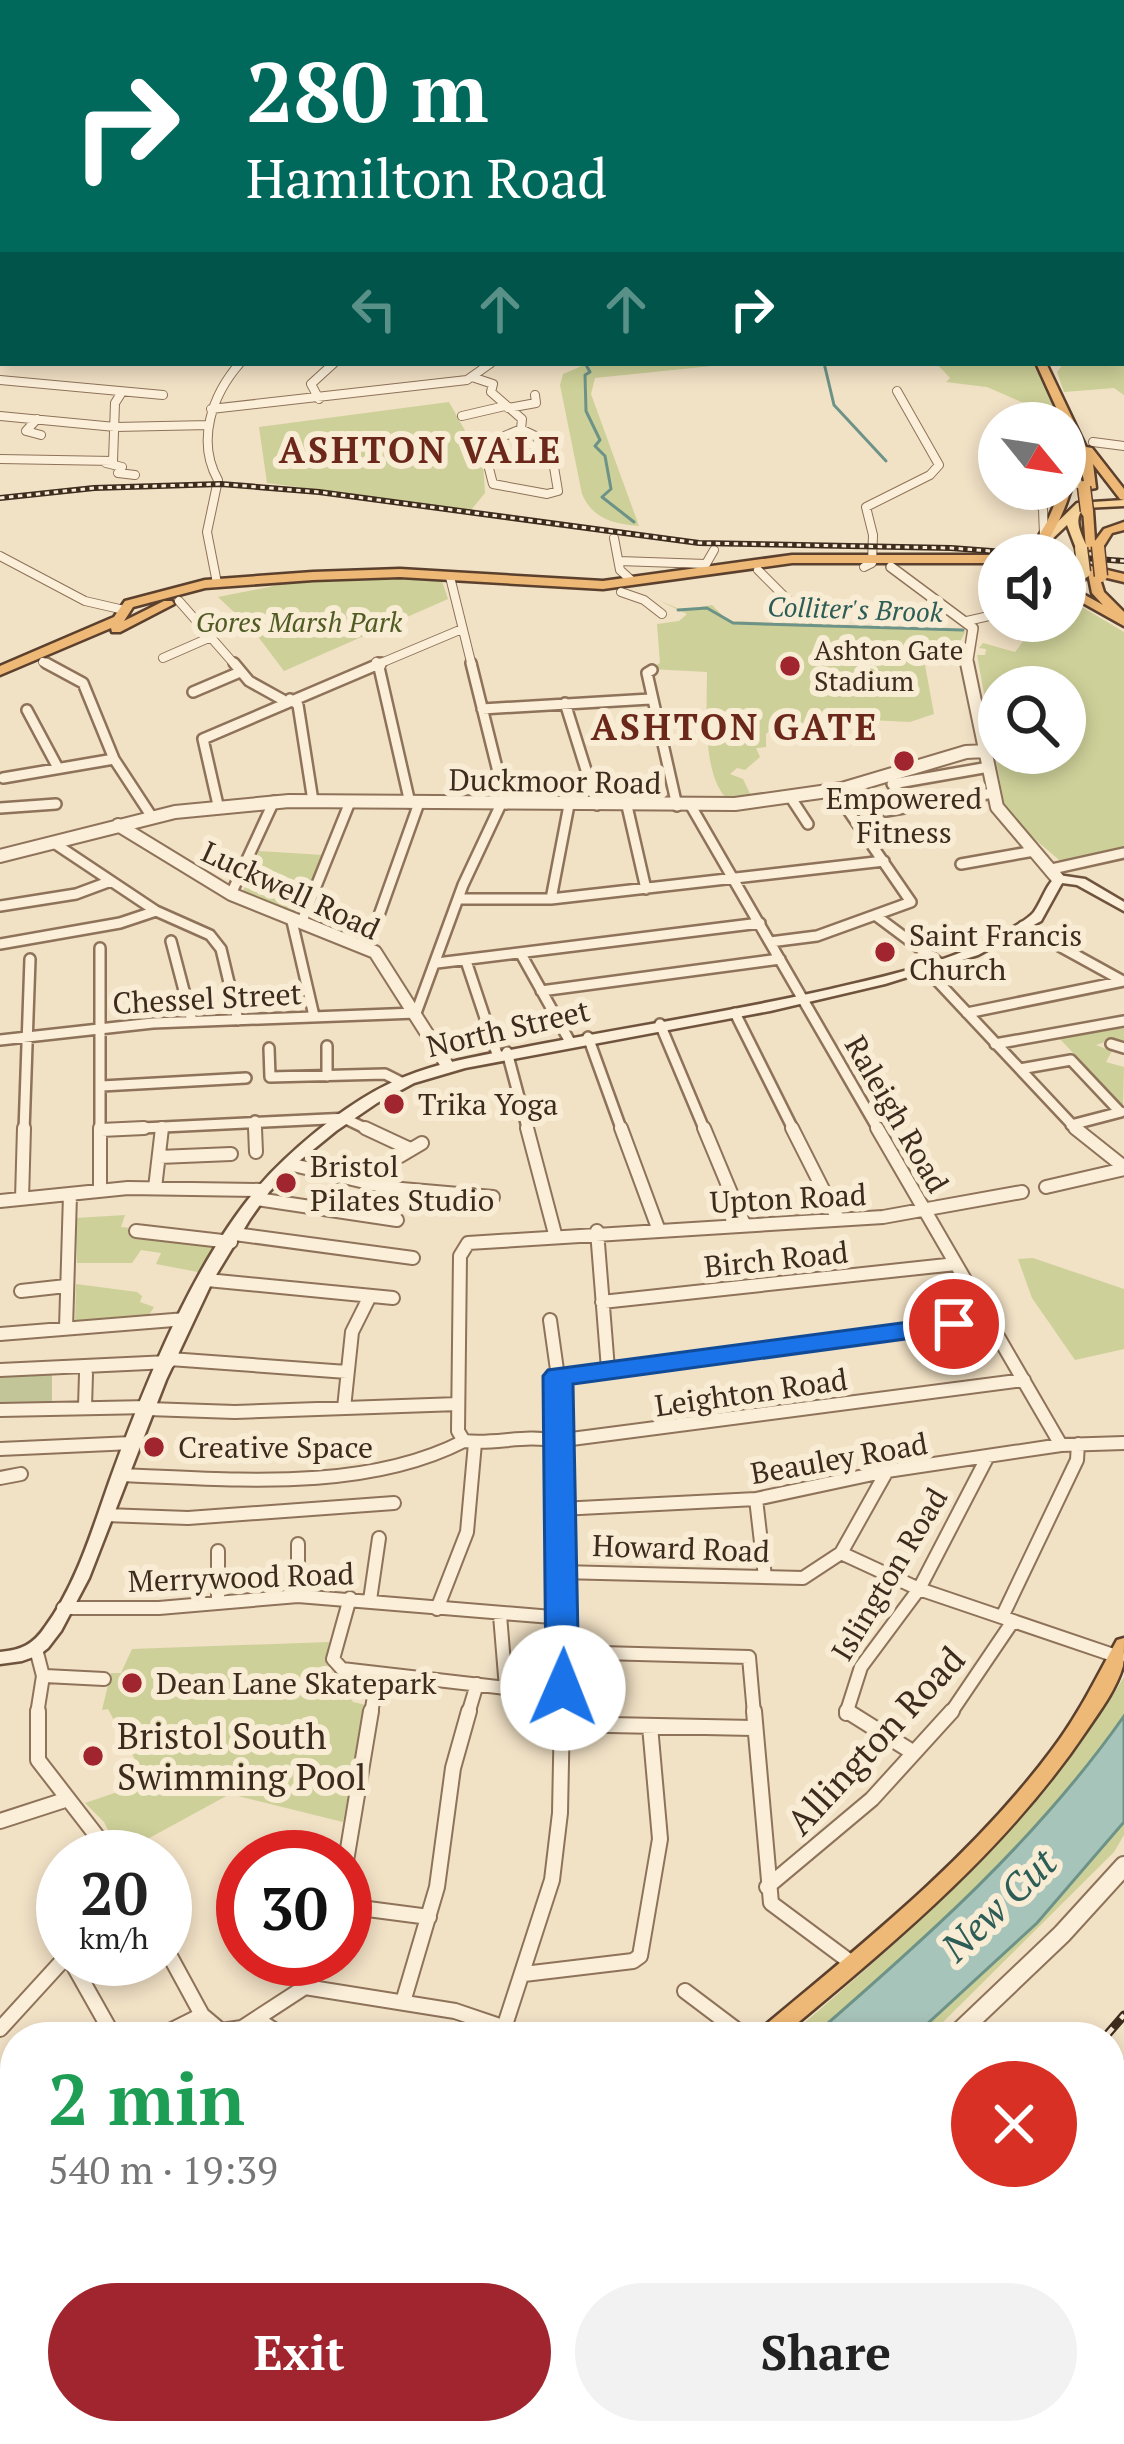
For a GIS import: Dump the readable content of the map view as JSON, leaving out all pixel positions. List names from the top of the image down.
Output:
{
  "streets": {
    "main road": ["North Street"],
    "street": [
      "Duckmoor Road",
      "Luckwell Road",
      "Chessel Street",
      "Raleigh Road",
      "Upton Road",
      "Birch Road",
      "Leighton Road",
      "Beauley Road",
      "Howard Road",
      "Islington Road",
      "Merrywood Road",
      "Allington Road"
    ]
  },
  "crossings": [
    ["Duckmoor Road", "Luckwell Road"],
    ["Duckmoor Road", "Raleigh Road"],
    ["Luckwell Road", "Chessel Street"],
    ["Luckwell Road", "North Street"],
    ["North Street", "Raleigh Road"],
    ["North Street", "Leighton Road"],
    ["North Street", "Merrywood Road"],
    ["Raleigh Road", "Upton Road"],
    ["Raleigh Road", "Birch Road"],
    ["Raleigh Road", "Leighton Road"],
    ["Raleigh Road", "Beauley Road"],
    ["Beauley Road", "Islington Road"],
    ["Beauley Road", "Allington Road"],
    ["Islington Road", "Allington Road"]
  ],
  "districts": ["ASHTON VALE", "ASHTON GATE"],
  "water": ["Colliter's Brook", "New Cut"],
  "parks": ["Gores Marsh Park"],
  "places": [
    "Ashton Gate Stadium",
    "Empowered Fitness",
    "Saint Francis Church",
    "Trika Yoga",
    "Bristol Pilates Studio",
    "Creative Space",
    "Dean Lane Skatepark",
    "Bristol South Swimming Pool"
  ],
  "north": "bottom right",
  "page": {
    "turn": ["280 m", "Hamilton Road"],
    "speed": "20 km/h",
    "limit": "30",
    "heading": ["2 min", "540 m · 19:39"],
    "buttons": ["Exit", "Share"]
  }
}
